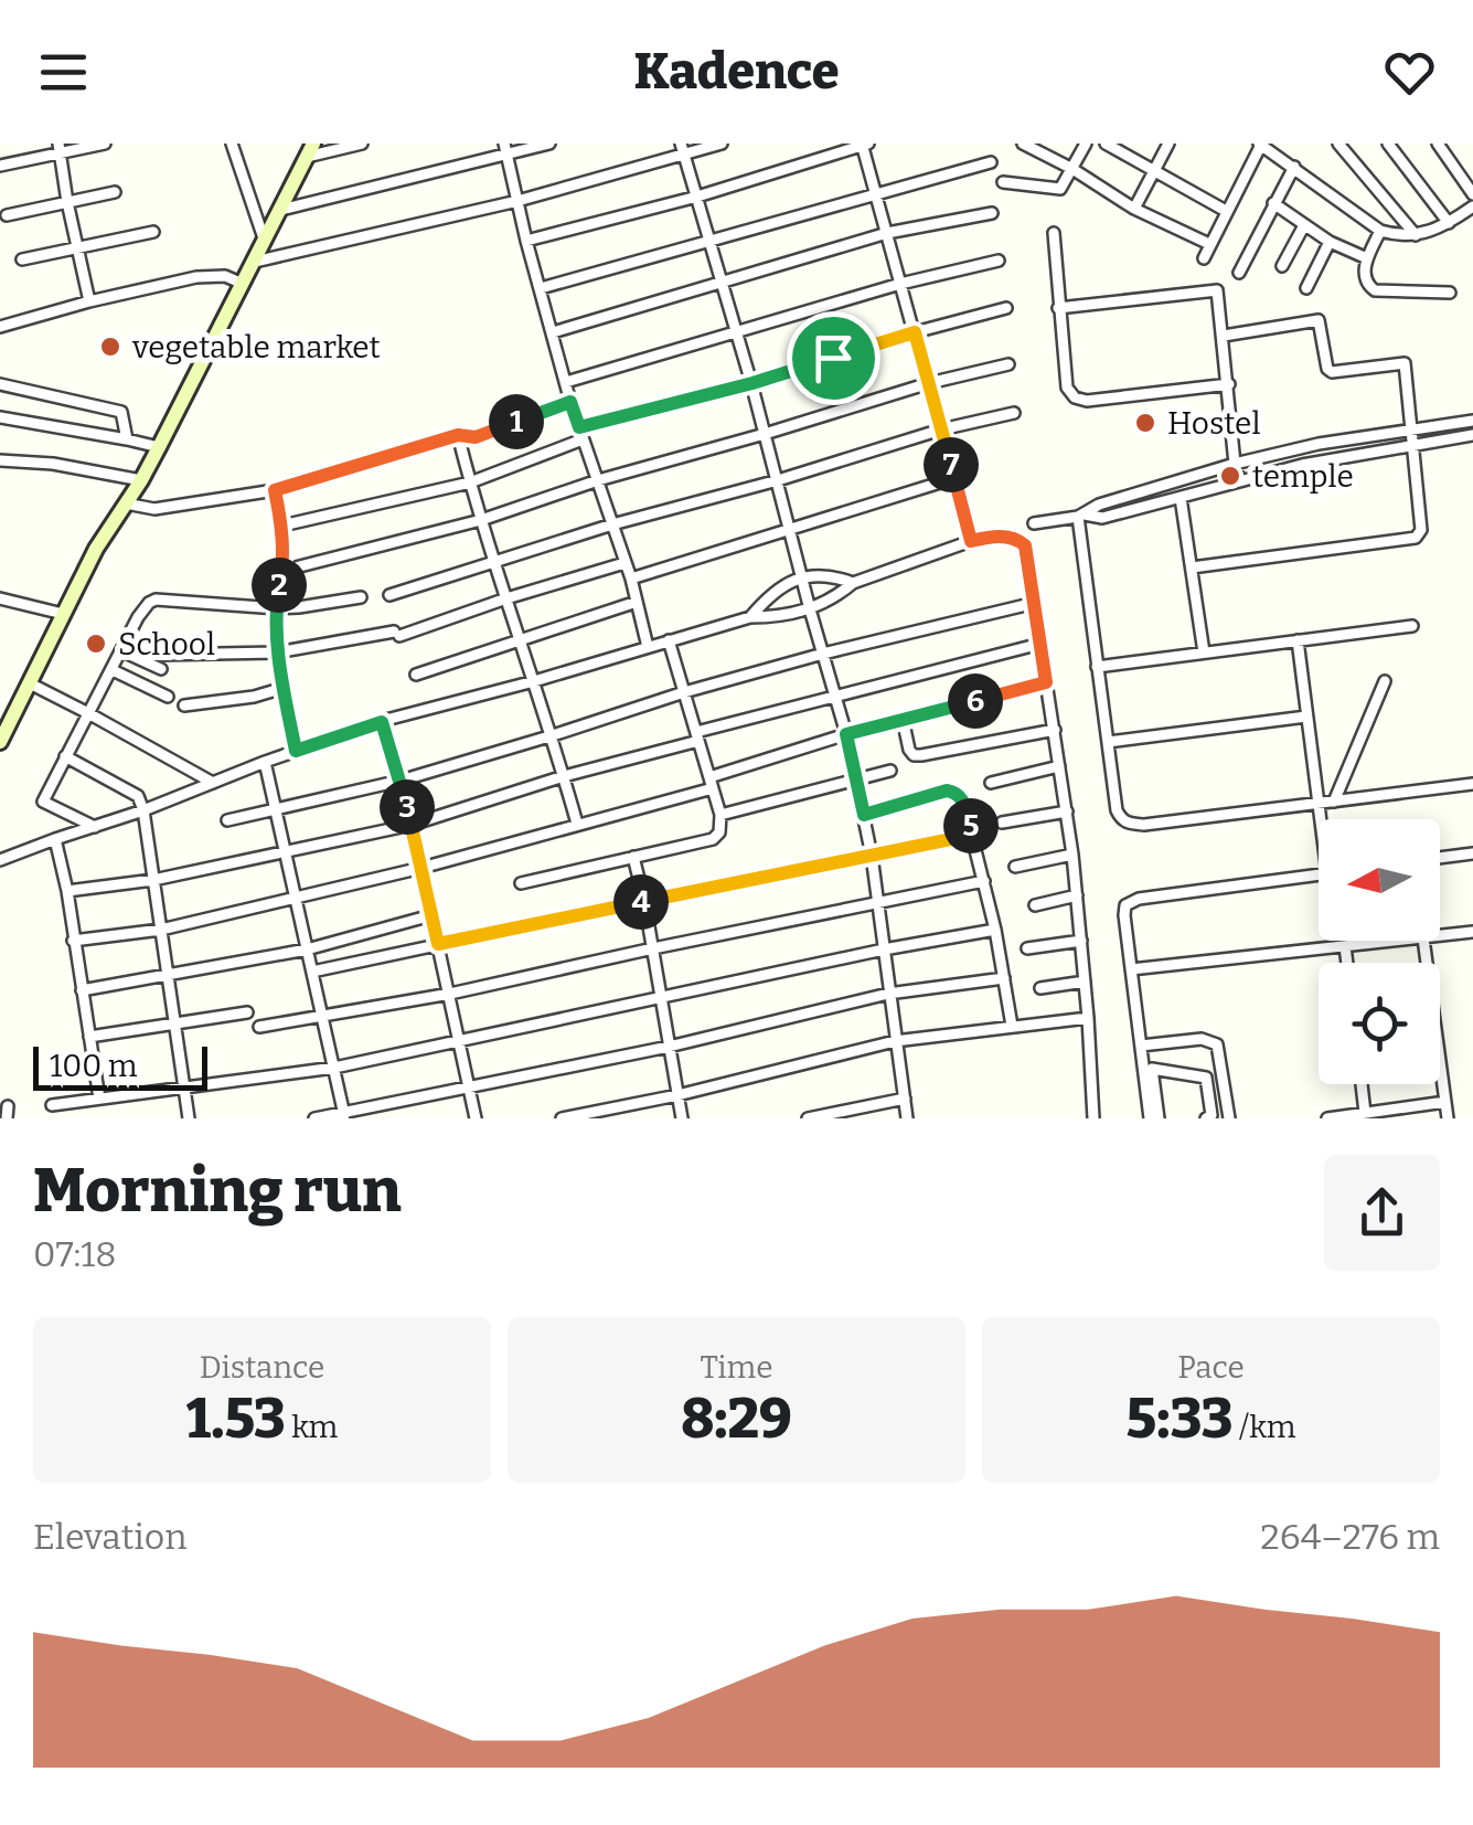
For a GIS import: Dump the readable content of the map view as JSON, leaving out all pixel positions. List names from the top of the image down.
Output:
{
  "places": [
    "vegetable market",
    "Hostel",
    "temple",
    "School"
  ],
  "scale_bar": "100 m",
  "north": "left",
  "page": {
    "header": "Kadence",
    "pins": [
      "1",
      "7",
      "2",
      "6",
      "3",
      "5",
      "4"
    ],
    "scale": "100 m",
    "heading": ["Morning run", "07:18"],
    "stats": [
      ["Distance", "1.53 km"],
      ["Time", "8:29"],
      ["Pace", "5:33 /km"]
    ],
    "chart": ["Elevation", "264–276 m"]
  }
}
